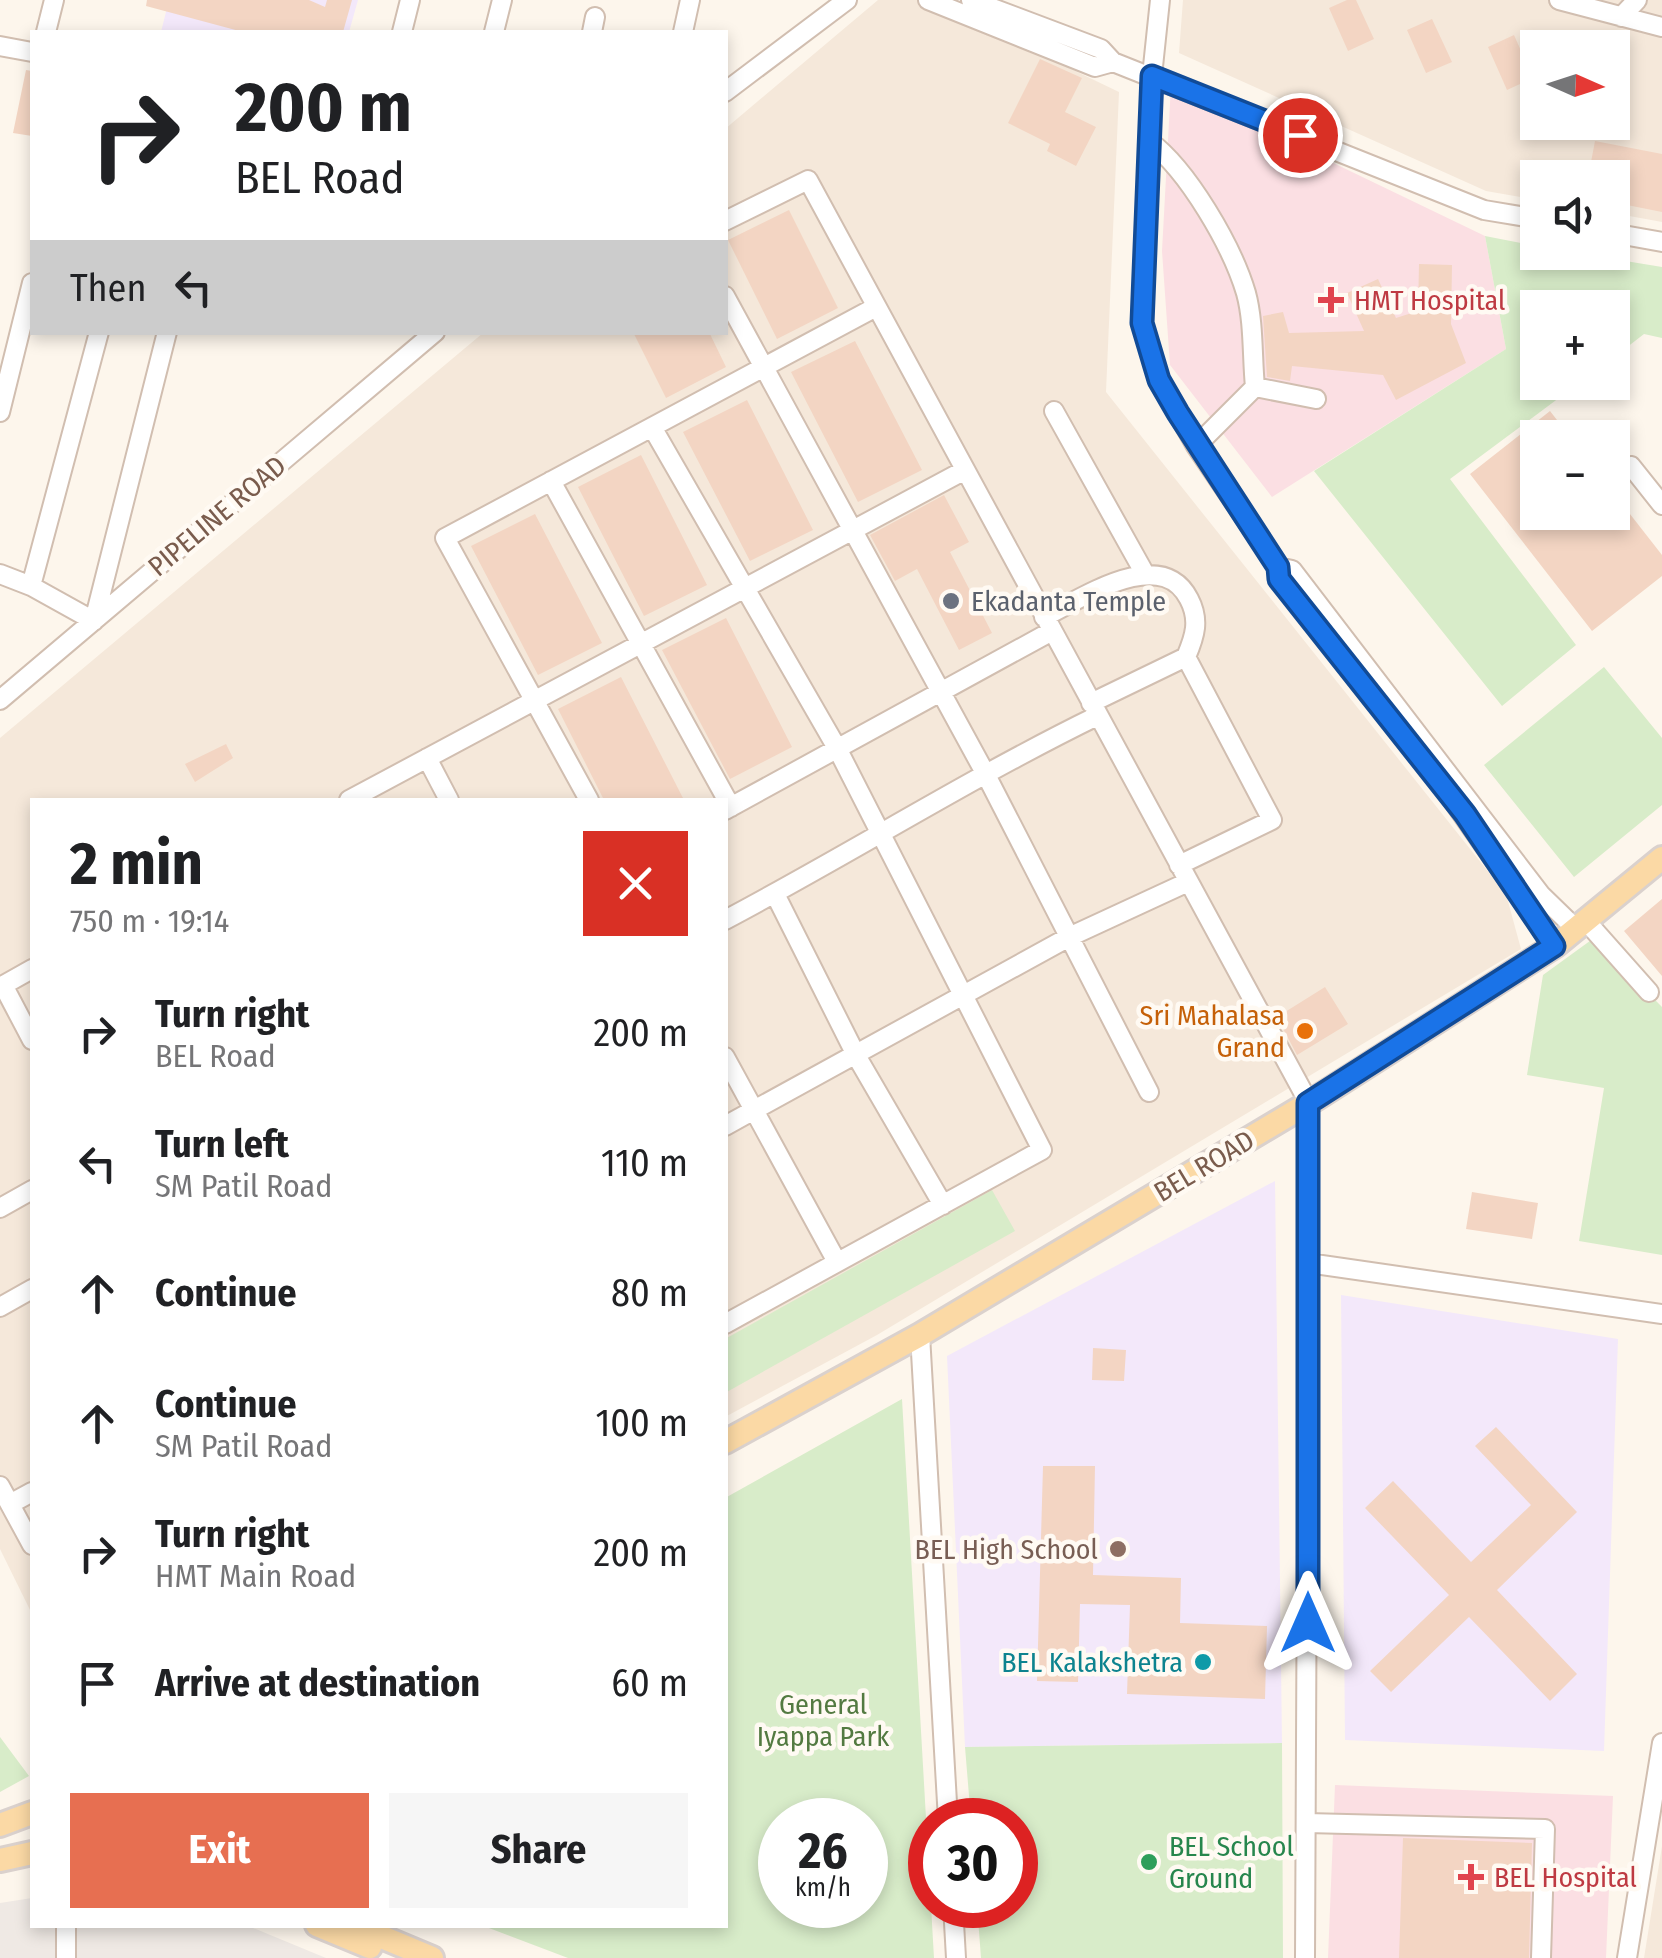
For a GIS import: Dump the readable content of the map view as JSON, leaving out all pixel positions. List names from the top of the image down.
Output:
{
  "streets": {
    "main road": ["BEL ROAD"],
    "street": ["PIPELINE ROAD"]
  },
  "parks": ["General Iyappa Park"],
  "places": {
    "health": ["HMT Hospital", "BEL Hospital"],
    "other": [
      "Ekadanta Temple",
      "Sri Mahalasa Grand",
      "BEL High School",
      "BEL Kalakshetra",
      "BEL School Ground"
    ]
  },
  "north": "right",
  "page": {
    "map_buttons": ["+", "−"],
    "turn": ["200 m", "BEL Road"],
    "then": "Then",
    "heading": ["2 min", "750 m · 19:14"],
    "list": [
      {
        "name": "Turn right",
        "note": "BEL Road",
        "value": "200 m"
      },
      {
        "name": "Turn left",
        "note": "SM Patil Road",
        "value": "110 m"
      },
      {
        "name": "Continue",
        "value": "80 m"
      },
      {
        "name": "Continue",
        "note": "SM Patil Road",
        "value": "100 m"
      },
      {
        "name": "Turn right",
        "note": "HMT Main Road",
        "value": "200 m"
      },
      {
        "name": "Arrive at destination",
        "value": "60 m"
      }
    ],
    "buttons": ["Exit", "Share"],
    "speed": "26 km/h",
    "limit": "30"
  }
}
